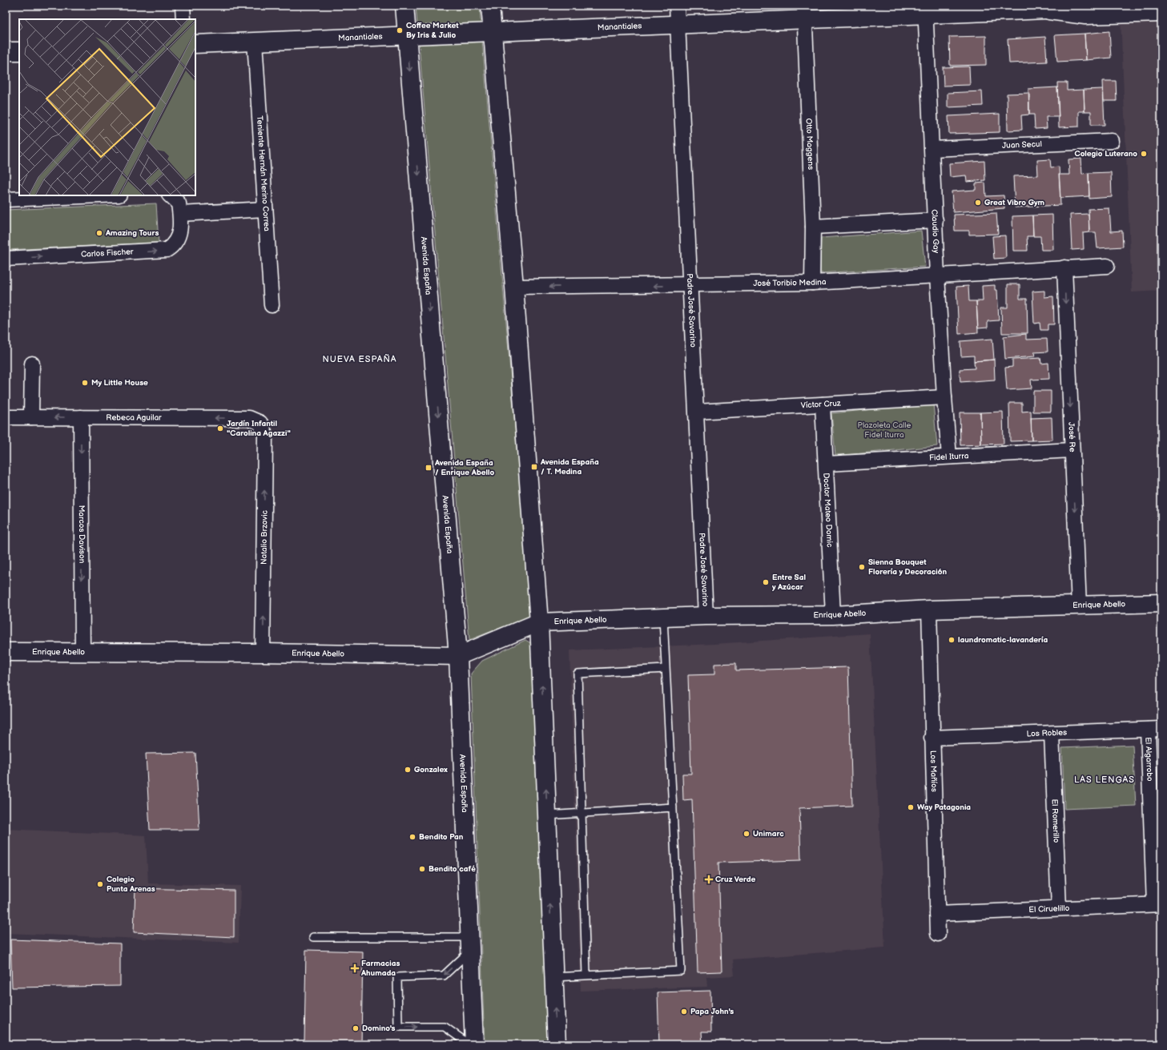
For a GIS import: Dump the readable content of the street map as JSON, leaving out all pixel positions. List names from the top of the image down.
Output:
{
  "streets": {
    "main road": ["Manantiales", "Avenida España", "Enrique Abello"],
    "street": [
      "Otto Maggens",
      "Juan Secul",
      "Teniente Hernán Merino Correa",
      "Claudio Gay",
      "Carlos Fischer",
      "José Toribio Medina",
      "Padre José Savarino",
      "Víctor Cruz",
      "Rebeca Aguilar",
      "José Re",
      "Fidel Iturra",
      "Doctor Mateo Domic",
      "Marcos Davison",
      "Natalio Brzovic",
      "Los Robles",
      "El Algarrobo",
      "Los Mañíos",
      "El Romerillo",
      "El Ciruelillo"
    ]
  },
  "crossings": [
    ["Manantiales", "Otto Maggens"],
    ["Manantiales", "Teniente Hernán Merino Correa"],
    ["Manantiales", "Claudio Gay"],
    ["Manantiales", "Avenida España"],
    ["Manantiales", "Padre José Savarino"],
    ["Otto Maggens", "José Toribio Medina"],
    ["Juan Secul", "Claudio Gay"],
    ["Claudio Gay", "José Toribio Medina"],
    ["Claudio Gay", "Víctor Cruz"],
    ["Claudio Gay", "Fidel Iturra"],
    ["Avenida España", "Enrique Abello"],
    ["José Toribio Medina", "Padre José Savarino"],
    ["José Toribio Medina", "José Re"],
    ["Padre José Savarino", "Víctor Cruz"],
    ["Padre José Savarino", "Enrique Abello"],
    ["Víctor Cruz", "Doctor Mateo Domic"],
    ["Rebeca Aguilar", "Marcos Davison"],
    ["Rebeca Aguilar", "Natalio Brzovic"],
    ["José Re", "Fidel Iturra"],
    ["José Re", "Enrique Abello"],
    ["Fidel Iturra", "Doctor Mateo Domic"],
    ["Doctor Mateo Domic", "Enrique Abello"],
    ["Marcos Davison", "Enrique Abello"],
    ["Natalio Brzovic", "Enrique Abello"],
    ["Enrique Abello", "Los Mañíos"],
    ["Los Robles", "El Algarrobo"],
    ["Los Robles", "Los Mañíos"],
    ["Los Robles", "El Romerillo"],
    ["El Algarrobo", "El Ciruelillo"],
    ["Los Mañíos", "El Ciruelillo"],
    ["El Romerillo", "El Ciruelillo"]
  ],
  "one_way": [
    "Carlos Fischer",
    "Rebeca Aguilar",
    "José Re",
    "Marcos Davison",
    "Natalio Brzovic"
  ],
  "districts": ["NUEVA ESPAÑA", "LAS LENGAS"],
  "parks": ["Plazoleta Calle Fidel Iturra"],
  "places": {
    "other": [
      "Coffee Market By Iris & Julio",
      "Colegio Luterano",
      "Great Vibro Gym",
      "Amazing Tours",
      "My Little House",
      "Jardín Infantil \"Carolina Agazzi\"",
      "Sienna Bouquet Florería y Decoración",
      "Entre Sal y Azúcar",
      "laundromatic-lavandería",
      "Gonzalex",
      "Way Patagonia",
      "Unimarc",
      "Bendito Pan",
      "Bendito café",
      "Colegio Punta Arenas",
      "Papa John's",
      "Domino's"
    ],
    "transit": ["Avenida España / T. Medina", "Avenida España / Enrique Abello"],
    "health": ["Cruz Verde", "Farmacias Ahumada"]
  }
}
